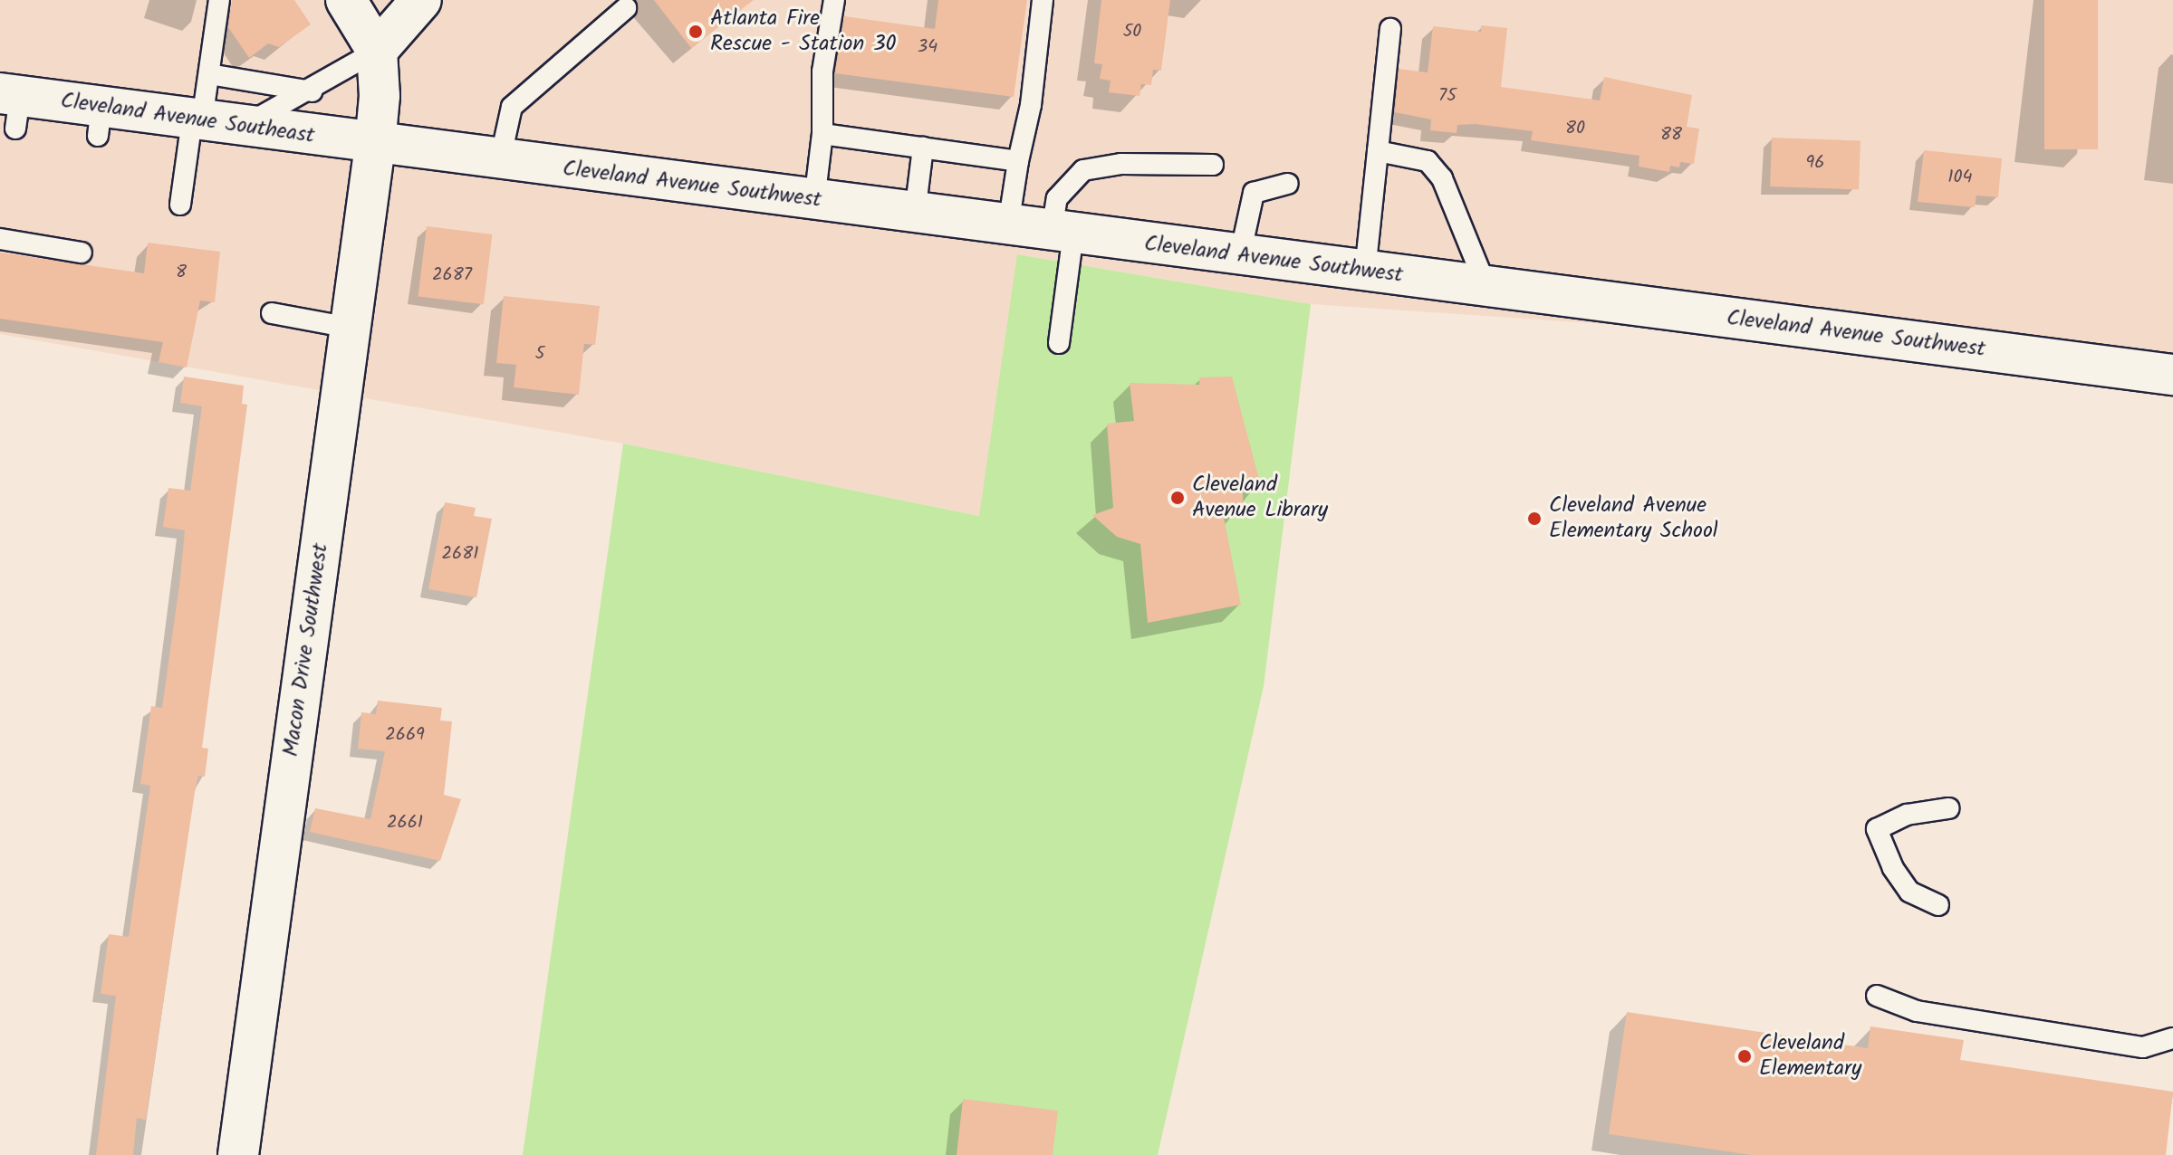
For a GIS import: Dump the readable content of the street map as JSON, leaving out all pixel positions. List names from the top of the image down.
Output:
{
  "streets": {
    "main road": ["Cleveland Avenue Southeast", "Cleveland Avenue Southwest", "Macon Drive Southwest"]
  },
  "crossings": [
    ["Cleveland Avenue Southeast", "Cleveland Avenue Southwest"],
    ["Cleveland Avenue Southeast", "Macon Drive Southwest"],
    ["Cleveland Avenue Southwest", "Macon Drive Southwest"]
  ],
  "places": [
    "Atlanta Fire Rescue - Station 30",
    "Cleveland Avenue Library",
    "Cleveland Avenue Elementary School",
    "Cleveland Elementary"
  ],
  "house_numbers": [
    "50",
    "34",
    "75",
    "80",
    "88",
    "96",
    "104",
    "8",
    "2687",
    "5",
    "2681",
    "2669",
    "2661"
  ]
}
